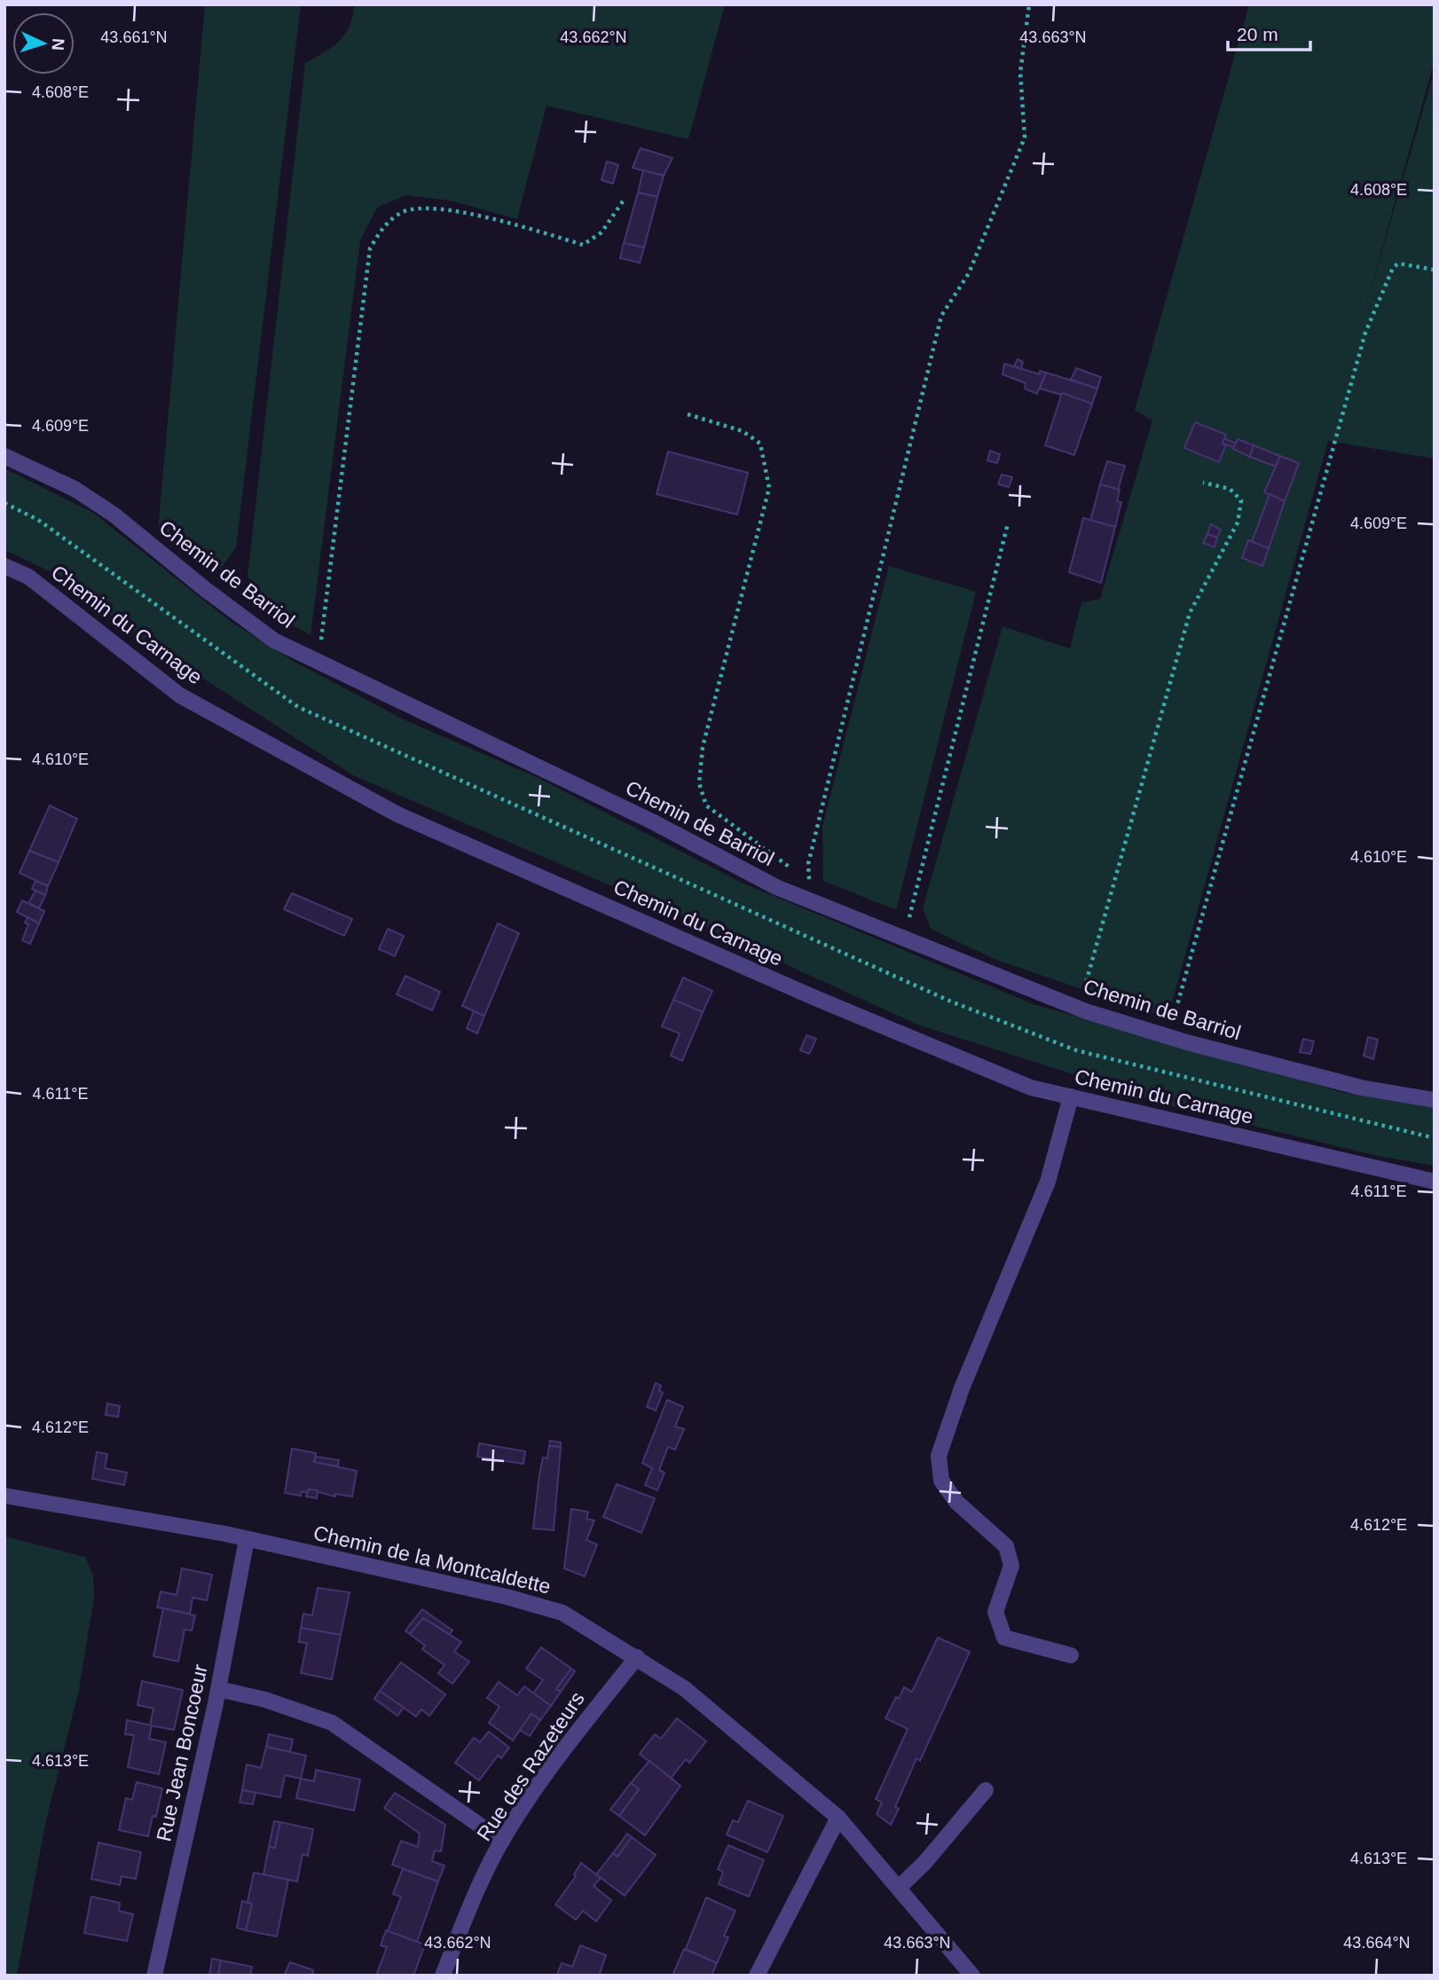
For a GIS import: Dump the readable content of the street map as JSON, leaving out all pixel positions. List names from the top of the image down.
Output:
{
  "streets": {
    "street": [
      "Chemin de Barriol",
      "Chemin du Carnage",
      "Chemin de la Montcaldette",
      "Rue Jean Boncoeur",
      "Rue des Razeteurs"
    ]
  },
  "crossings": [
    ["Chemin de la Montcaldette", "Rue Jean Boncoeur"],
    ["Chemin de la Montcaldette", "Rue des Razeteurs"]
  ],
  "scale_bar": "20 m",
  "north": "right",
  "coordinates": [
    "43.661°N",
    "43.662°N",
    "43.663°N",
    "4.608°E",
    "4.609°E",
    "4.610°E",
    "4.611°E",
    "4.612°E",
    "4.613°E",
    "43.664°N"
  ]
}
